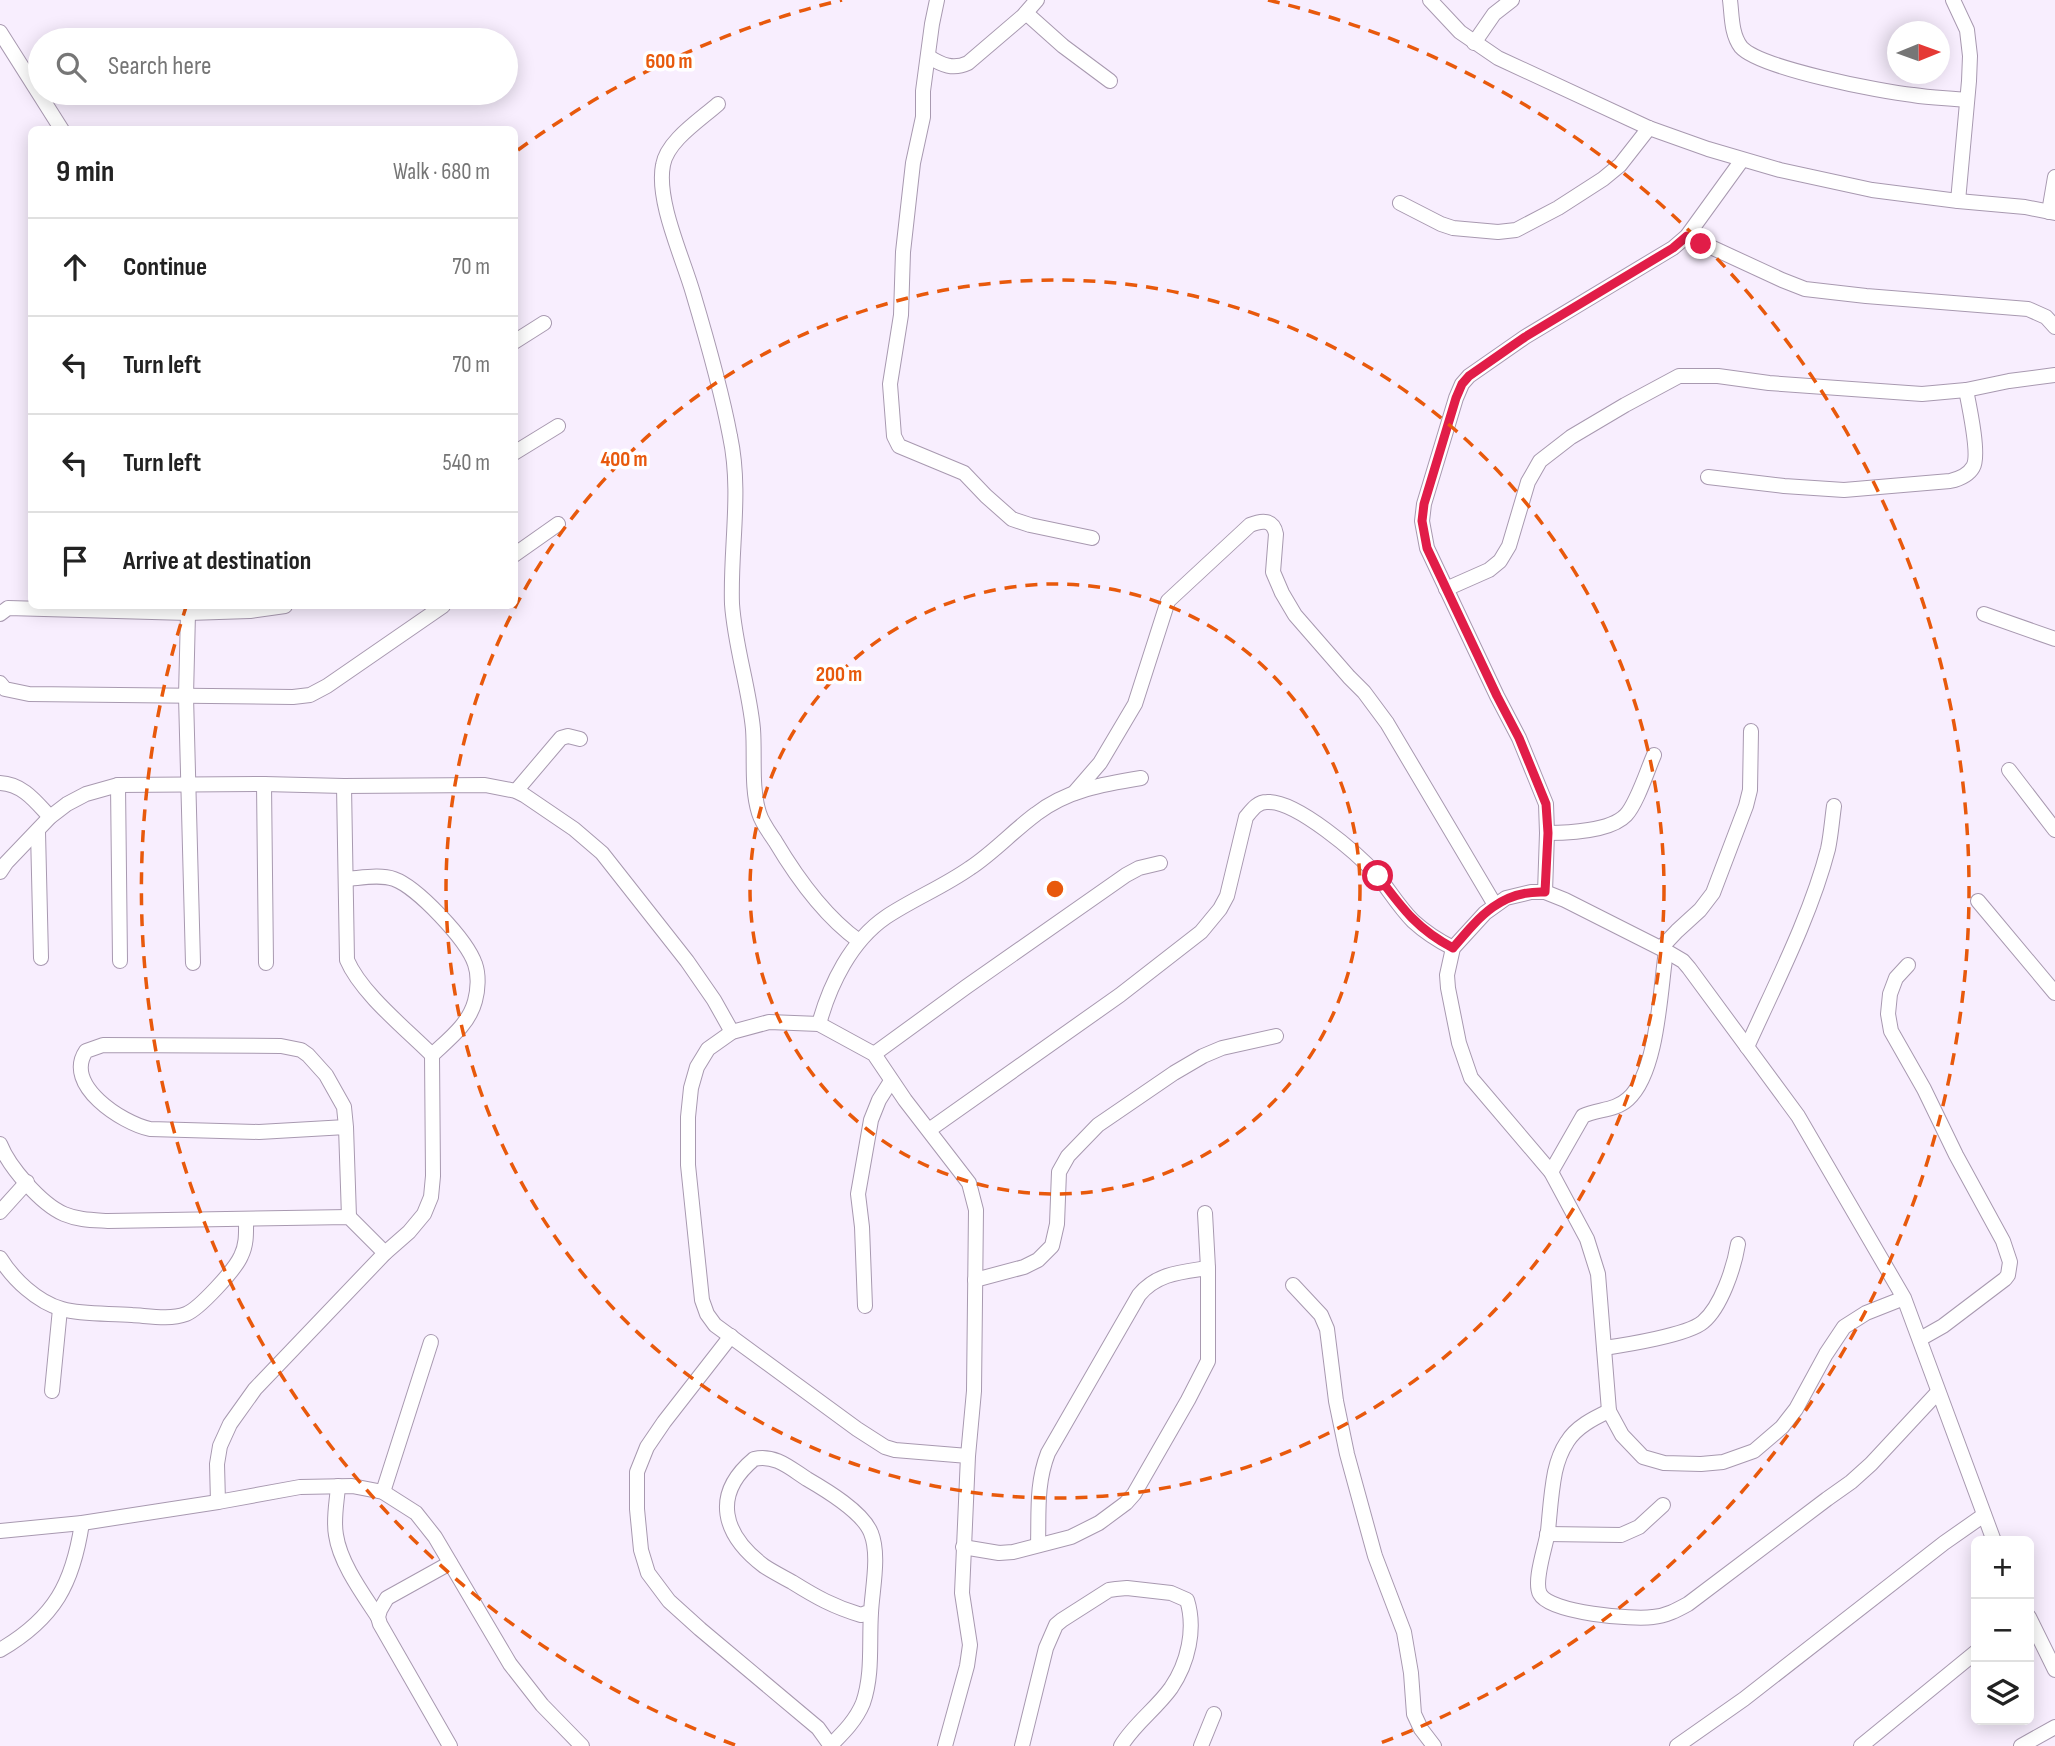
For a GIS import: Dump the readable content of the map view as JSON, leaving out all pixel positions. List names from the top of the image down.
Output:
{
  "north": "right",
  "page": {
    "search": "Search here",
    "heading": ["9 min", "Walk · 680 m"],
    "list": [
      ["Continue", "70 m"],
      ["Turn left", "70 m"],
      ["Turn left", "540 m"],
      "Arrive at destination"
    ],
    "map_buttons": ["+", "−"]
  },
  "rings": ["600 m", "400 m", "200 m"]
}
